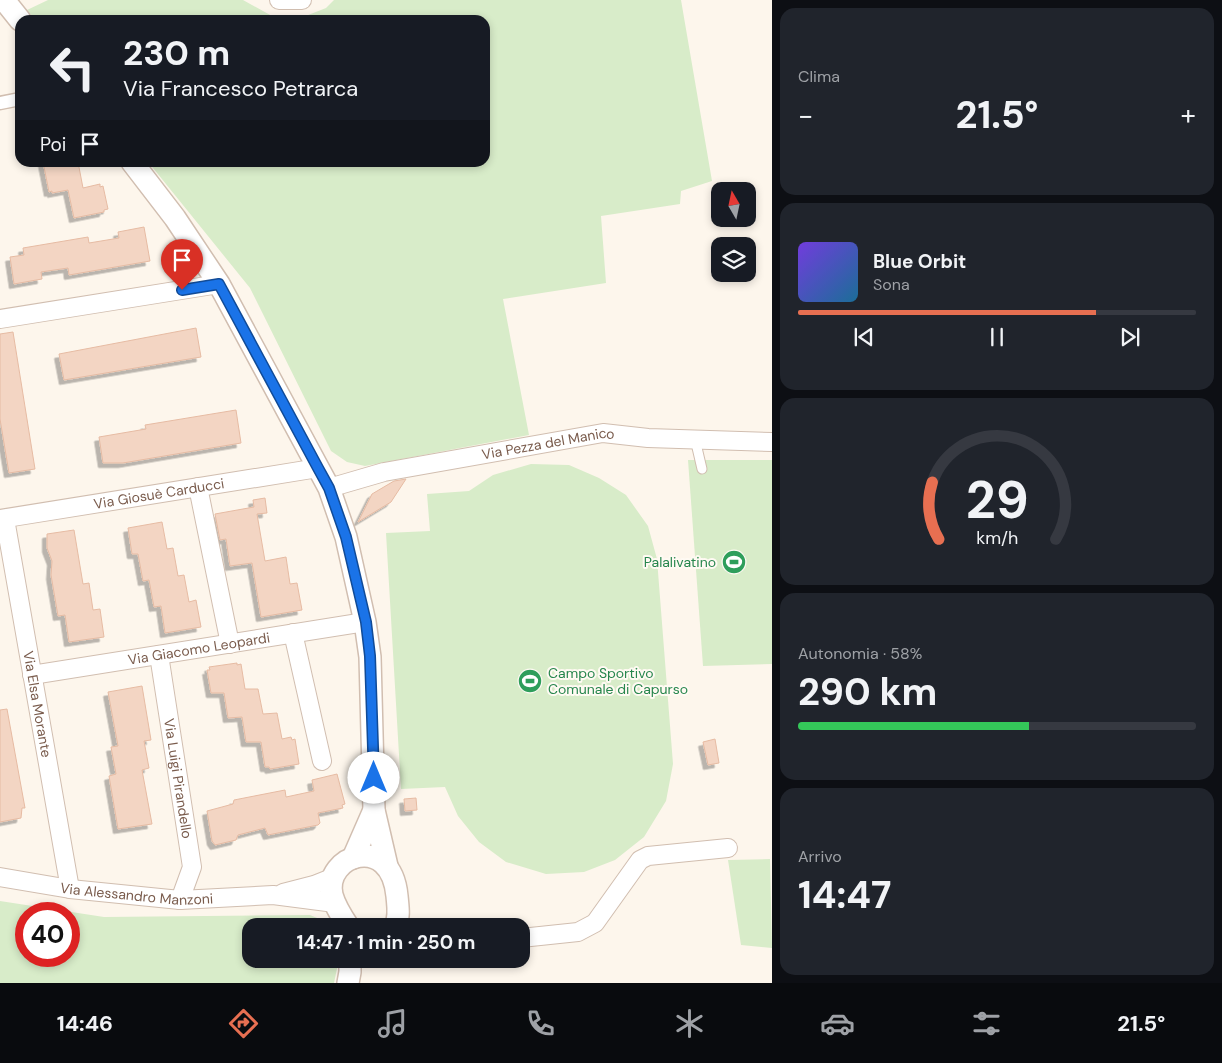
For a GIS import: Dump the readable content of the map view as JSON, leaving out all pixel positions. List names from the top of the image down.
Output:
{
  "streets": {
    "street": [
      "Via Pezza del Manico",
      "Via Giosuè Carducci",
      "Via Giacomo Leopardi",
      "Via Elsa Morante",
      "Via Luigi Pirandello",
      "Via Alessandro Manzoni"
    ]
  },
  "crossings": [
    ["Via Giosuè Carducci", "Via Elsa Morante"],
    ["Via Giacomo Leopardi", "Via Elsa Morante"],
    ["Via Giacomo Leopardi", "Via Luigi Pirandello"],
    ["Via Elsa Morante", "Via Alessandro Manzoni"],
    ["Via Luigi Pirandello", "Via Alessandro Manzoni"]
  ],
  "places": {
    "sports": ["Palalivatino", "Campo Sportivo Comunale di Capurso"]
  },
  "north": "top",
  "page": {
    "tile": [
      "Clima",
      ["Autonomia · 58%", "290 km"],
      ["Arrivo", "14:47"]
    ],
    "turn": ["230 m", "Via Francesco Petrarca"],
    "heat": ["−", "21.5°", "+"],
    "then": "Poi",
    "song": ["Blue Orbit", "Sona"],
    "limit": "40",
    "trip": "14:47 · 1 min · 250 m",
    "tabs": ["14:46", "21.5°"],
    "gauge": ["29", "km/h"]
  }
}
